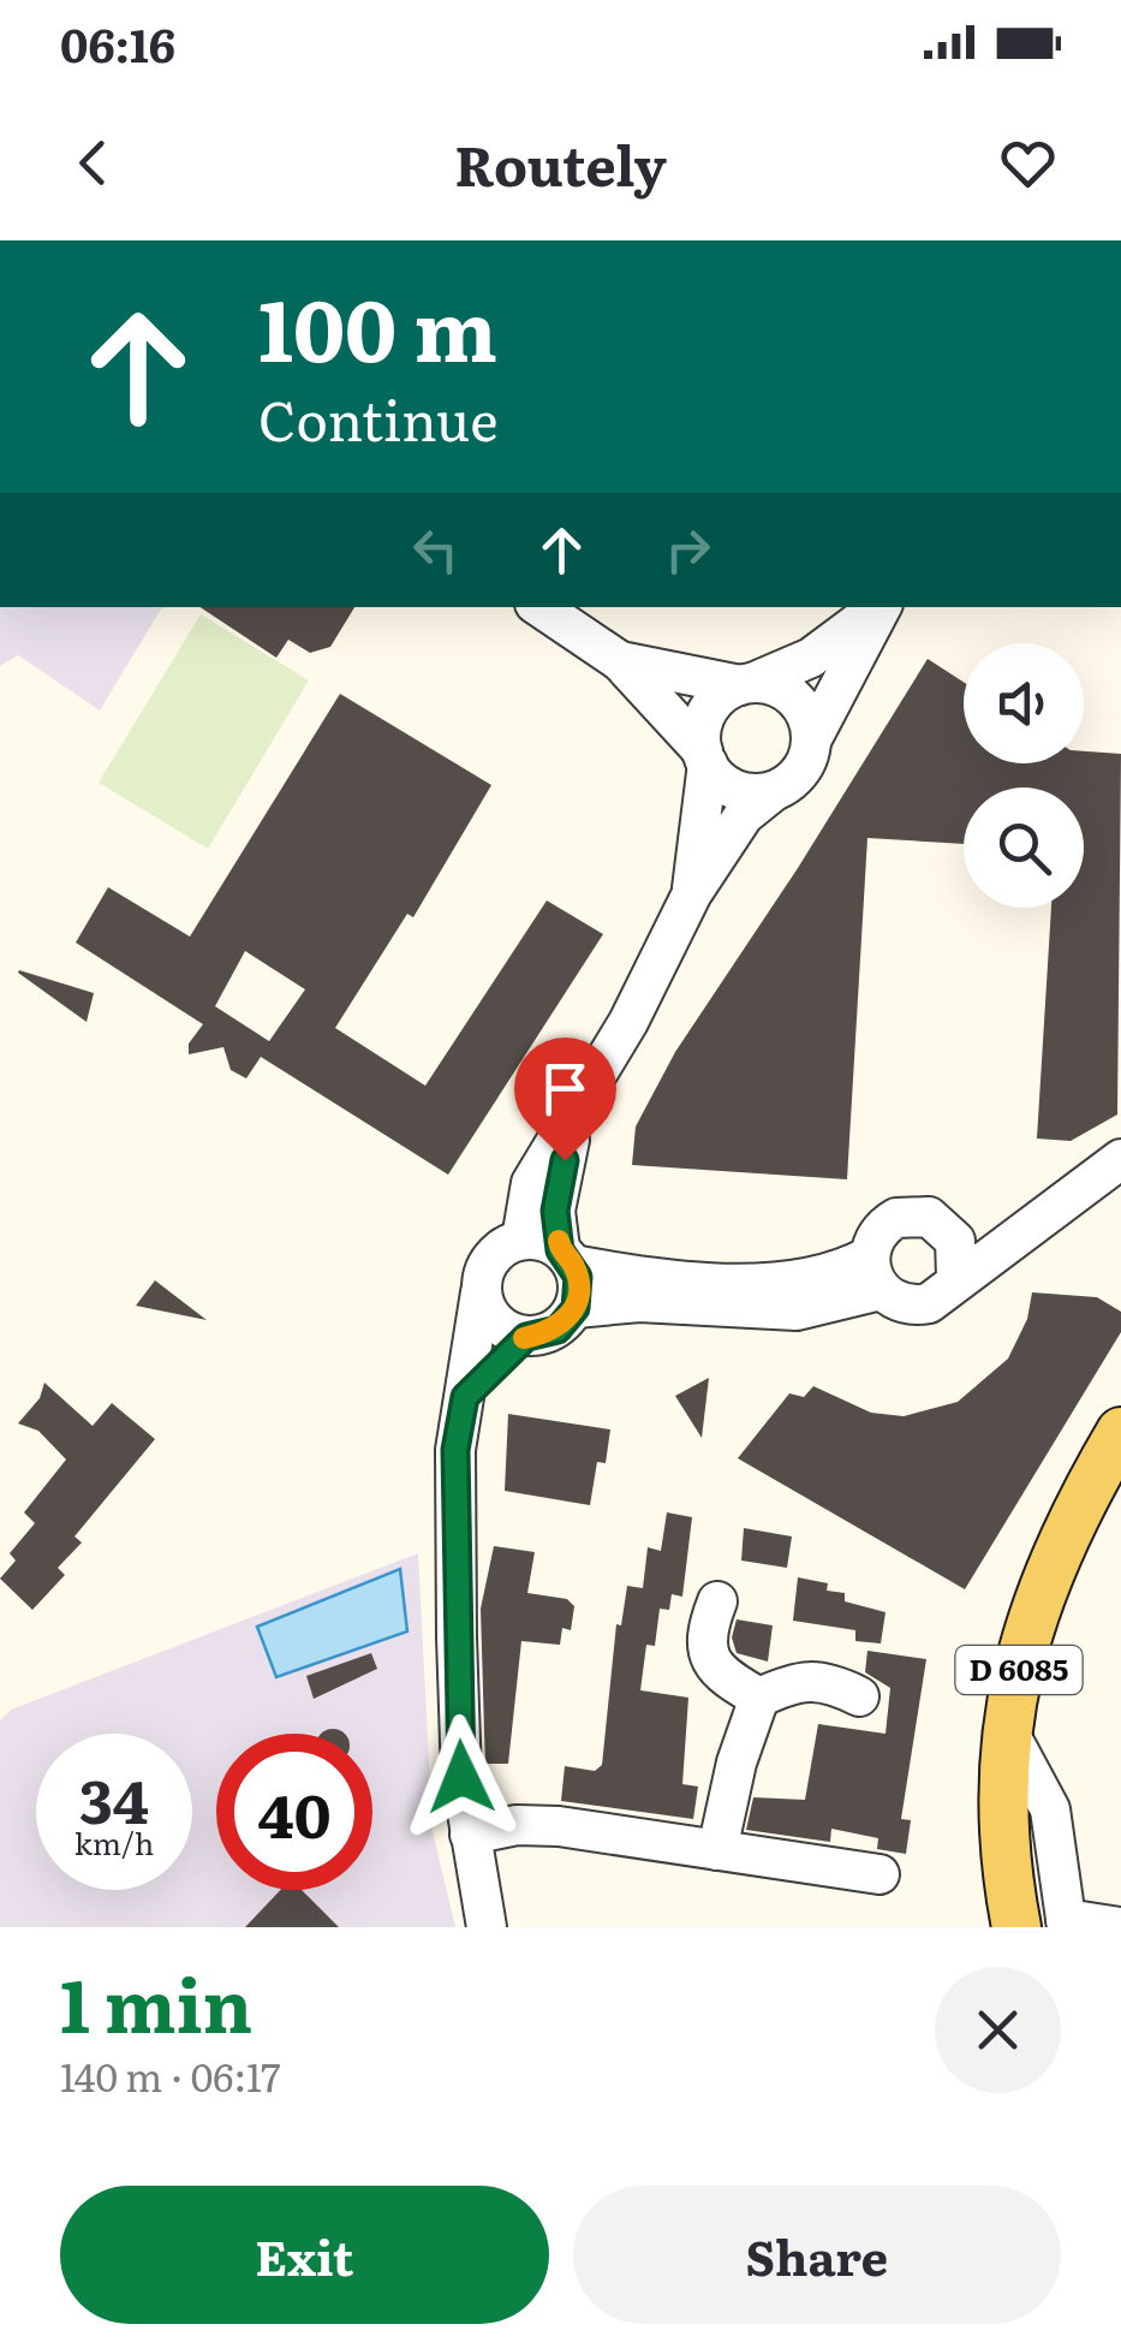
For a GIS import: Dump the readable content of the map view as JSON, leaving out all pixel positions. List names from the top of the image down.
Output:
{
  "streets": {
    "main road": ["D 6085"]
  },
  "page": {
    "status": "06:16",
    "header": "Routely",
    "turn": ["100 m", "Continue"],
    "speed": "34 km/h",
    "limit": "40",
    "heading": ["1 min", "140 m · 06:17"],
    "buttons": ["Exit", "Share"]
  }
}
